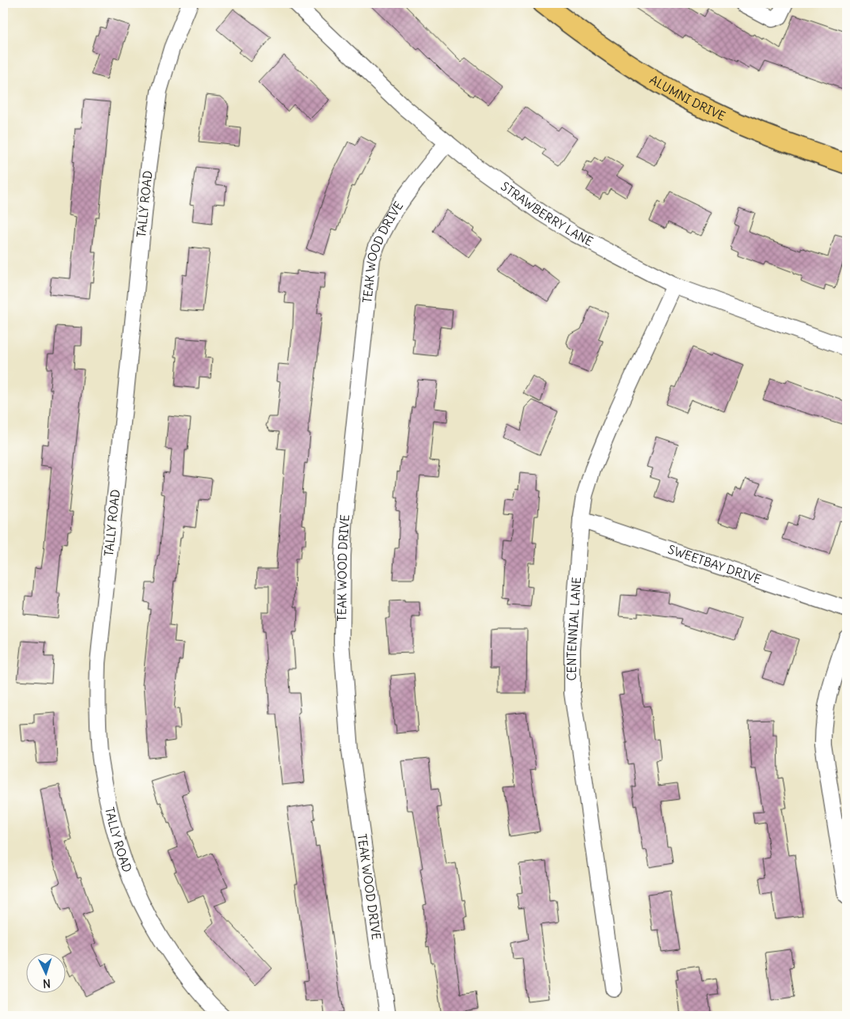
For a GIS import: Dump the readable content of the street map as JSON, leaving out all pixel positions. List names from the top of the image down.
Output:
{
  "streets": {
    "main road": ["ALUMNI DRIVE"],
    "street": [
      "TALLY ROAD",
      "STRAWBERRY LANE",
      "TEAK WOOD DRIVE",
      "SWEETBAY DRIVE",
      "CENTENNIAL LANE"
    ]
  },
  "crossings": [
    ["STRAWBERRY LANE", "TEAK WOOD DRIVE"],
    ["STRAWBERRY LANE", "CENTENNIAL LANE"],
    ["SWEETBAY DRIVE", "CENTENNIAL LANE"]
  ],
  "north": "bottom"
}
